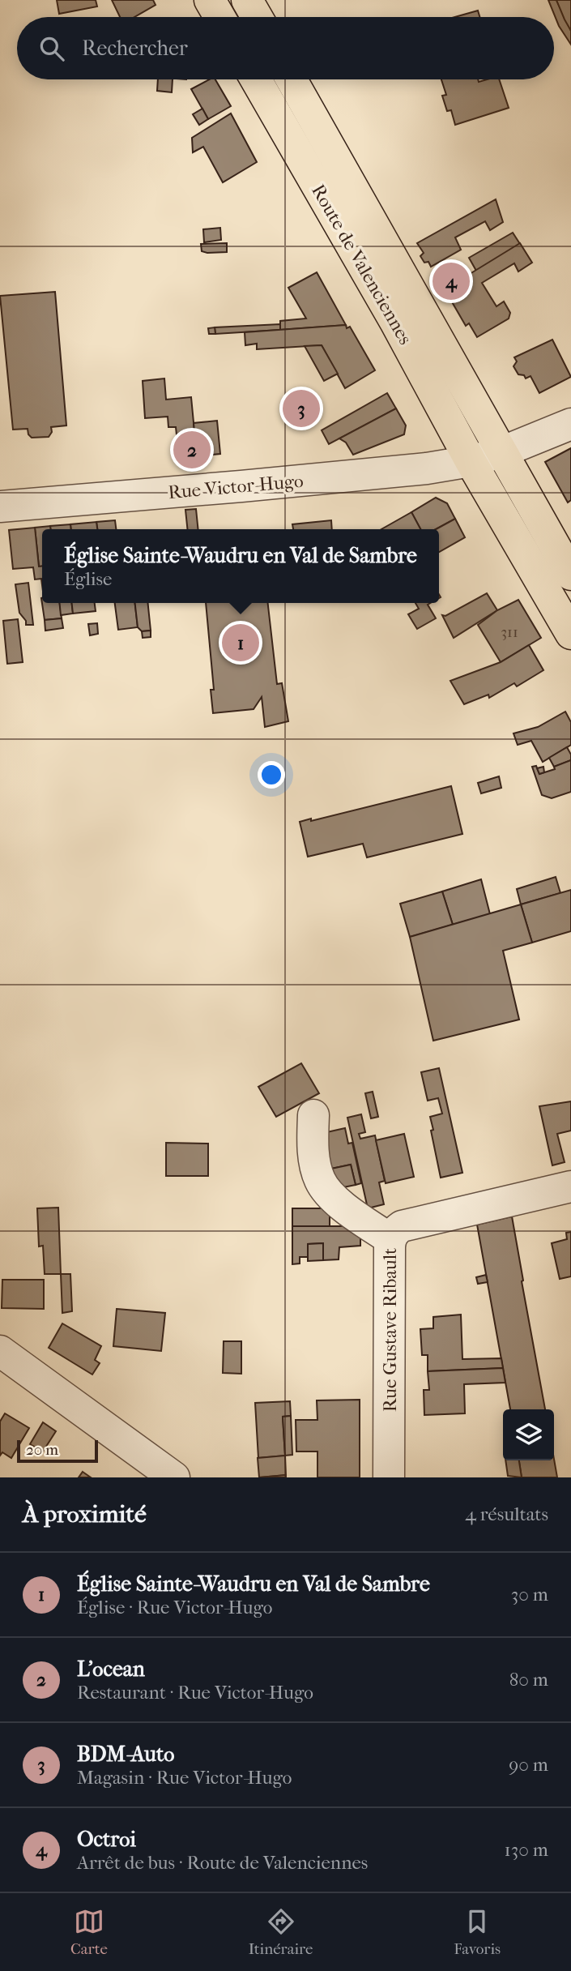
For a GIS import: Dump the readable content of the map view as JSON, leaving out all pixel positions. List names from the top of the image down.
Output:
{
  "streets": {
    "main road": ["Route de Valenciennes"],
    "street": ["Rue Victor-Hugo", "Rue Gustave Ribault"]
  },
  "crossings": [
    ["Route de Valenciennes", "Rue Victor-Hugo"]
  ],
  "house_numbers": ["311"],
  "scale_bar": "20 m",
  "page": {
    "search": "Rechercher",
    "pins": [
      "4",
      "3",
      "2",
      "1"
    ],
    "popup": ["Église Sainte-Waudru en Val de Sambre", "Église"],
    "scale": "20 m",
    "heading": ["À proximité", "4 résultats"],
    "list": [
      {
        "mark": "1",
        "name": "Église Sainte-Waudru en Val de Sambre",
        "note": "Église · Rue Victor-Hugo",
        "value": "30 m"
      },
      {
        "mark": "2",
        "name": "L'ocean",
        "note": "Restaurant · Rue Victor-Hugo",
        "value": "80 m"
      },
      {
        "mark": "3",
        "name": "BDM-Auto",
        "note": "Magasin · Rue Victor-Hugo",
        "value": "90 m"
      },
      {
        "mark": "4",
        "name": "Octroi",
        "note": "Arrêt de bus · Route de Valenciennes",
        "value": "130 m"
      }
    ],
    "nav": ["Carte", "Itinéraire", "Favoris"]
  }
}
